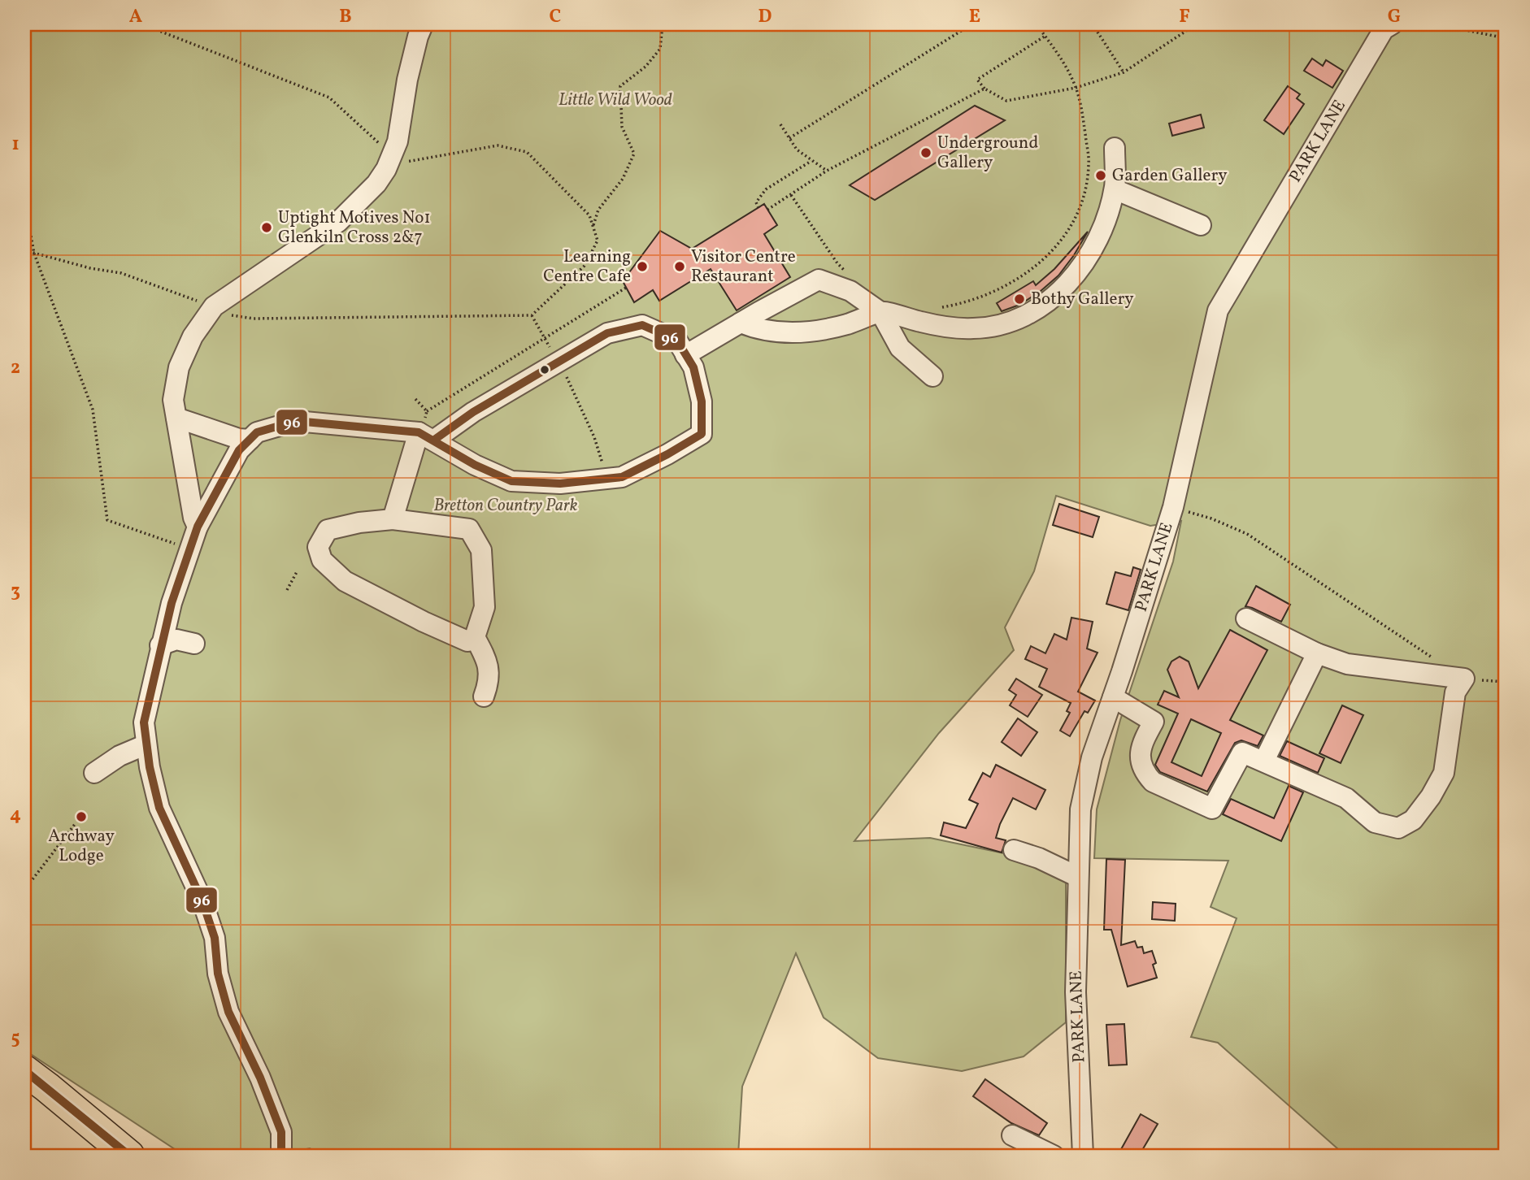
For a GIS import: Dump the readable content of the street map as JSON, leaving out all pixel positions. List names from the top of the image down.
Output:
{
  "streets": {
    "street": ["PARK LANE"]
  },
  "parks": ["Little Wild Wood", "Bretton Country Park"],
  "places": [
    "Underground Gallery",
    "Garden Gallery",
    "Uptight Motives No1 Glenkiln Cross 2&7",
    "Learning Centre Cafe",
    "Visitor Centre Restaurant",
    "Bothy Gallery",
    "Archway Lodge"
  ],
  "lines": ["transit line 96"],
  "grid": {
    "columns": [
      "A",
      "B",
      "C",
      "D",
      "E",
      "F",
      "G"
    ],
    "rows": [
      "1",
      "2",
      "3",
      "4",
      "5"
    ]
  }
}
